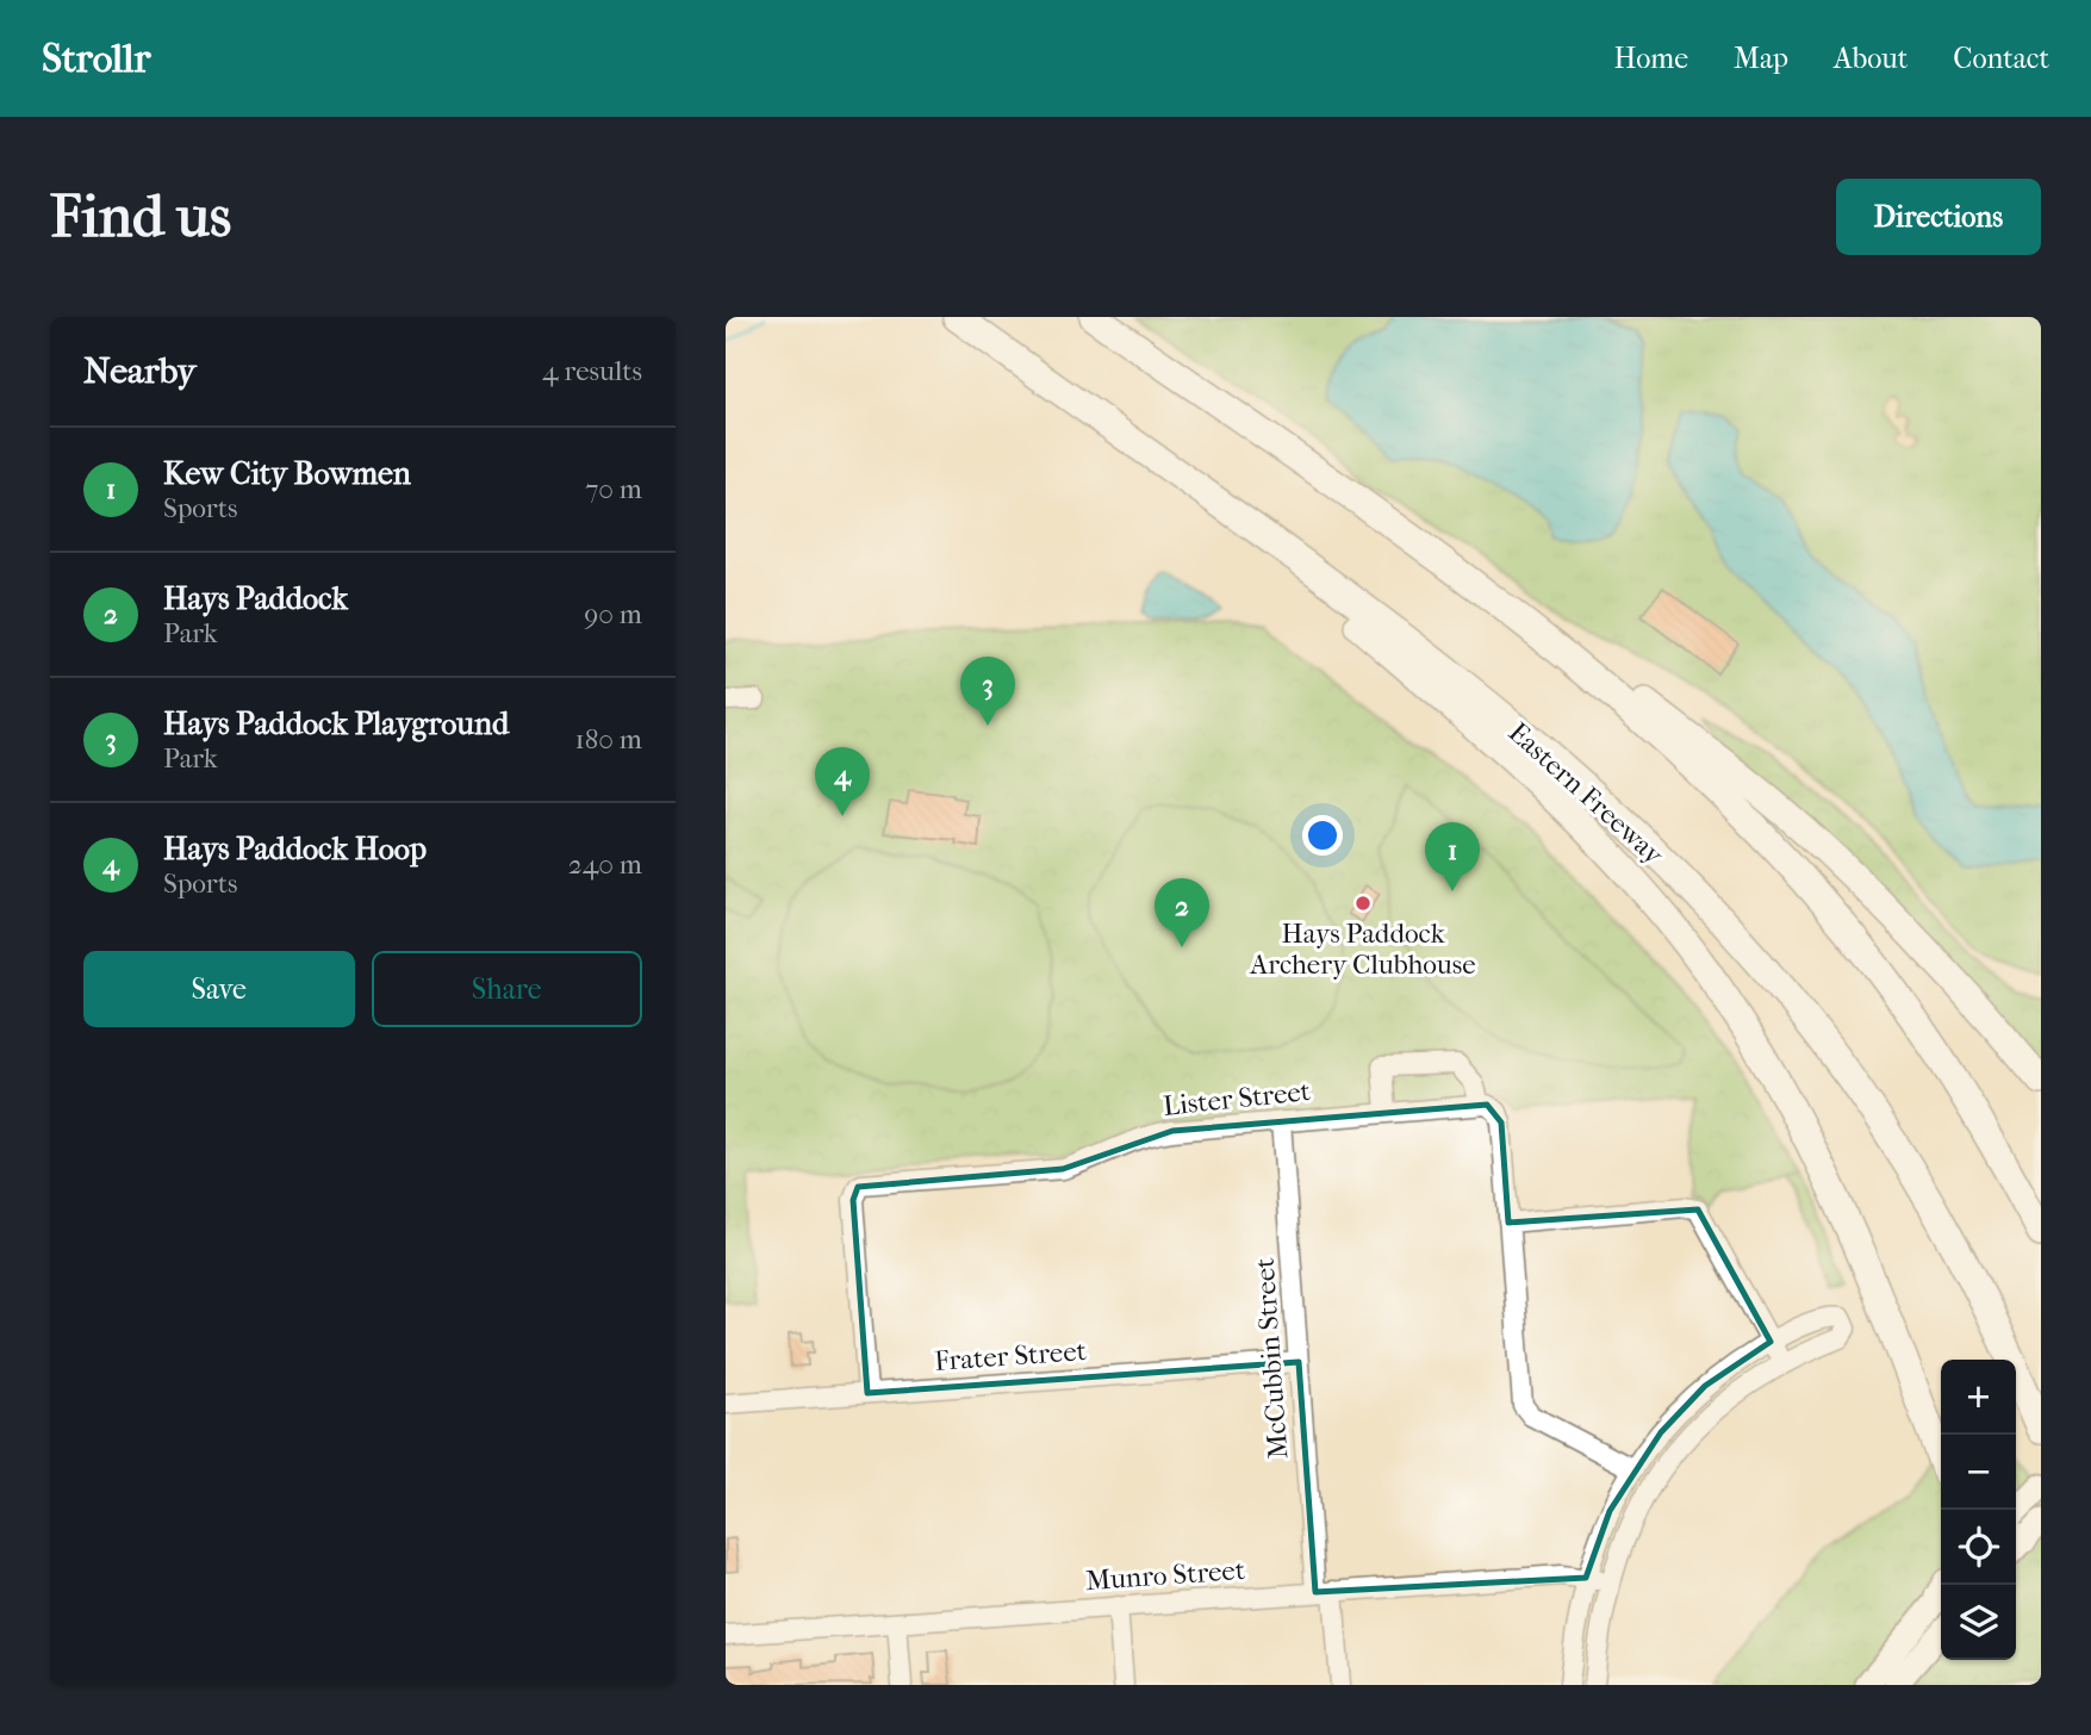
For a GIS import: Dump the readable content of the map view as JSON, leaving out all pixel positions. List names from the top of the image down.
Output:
{
  "streets": {
    "highway": ["Eastern Freeway"],
    "street": [
      "Lister Street",
      "Frater Street",
      "McCubbin Street",
      "Munro Street"
    ]
  },
  "crossings": [
    ["Lister Street", "Frater Street"],
    ["Lister Street", "McCubbin Street"],
    ["Frater Street", "McCubbin Street"],
    ["McCubbin Street", "Munro Street"]
  ],
  "places": ["Hays Paddock Archery Clubhouse"],
  "page": {
    "header": "Strollr",
    "nav": [
      "Home",
      "Map",
      "About",
      "Contact"
    ],
    "buttons": [
      "Directions",
      ["Save", "Share"]
    ],
    "title": "Find us",
    "heading": ["Nearby", "4 results"],
    "list": [
      {
        "mark": "1",
        "name": "Kew City Bowmen",
        "note": "Sports",
        "value": "70 m"
      },
      {
        "mark": "2",
        "name": "Hays Paddock",
        "note": "Park",
        "value": "90 m"
      },
      {
        "mark": "3",
        "name": "Hays Paddock Playground",
        "note": "Park",
        "value": "180 m"
      },
      {
        "mark": "4",
        "name": "Hays Paddock Hoop",
        "note": "Sports",
        "value": "240 m"
      }
    ],
    "pins": [
      "3",
      "4",
      "1",
      "2"
    ],
    "map_buttons": ["+", "−"]
  }
}
